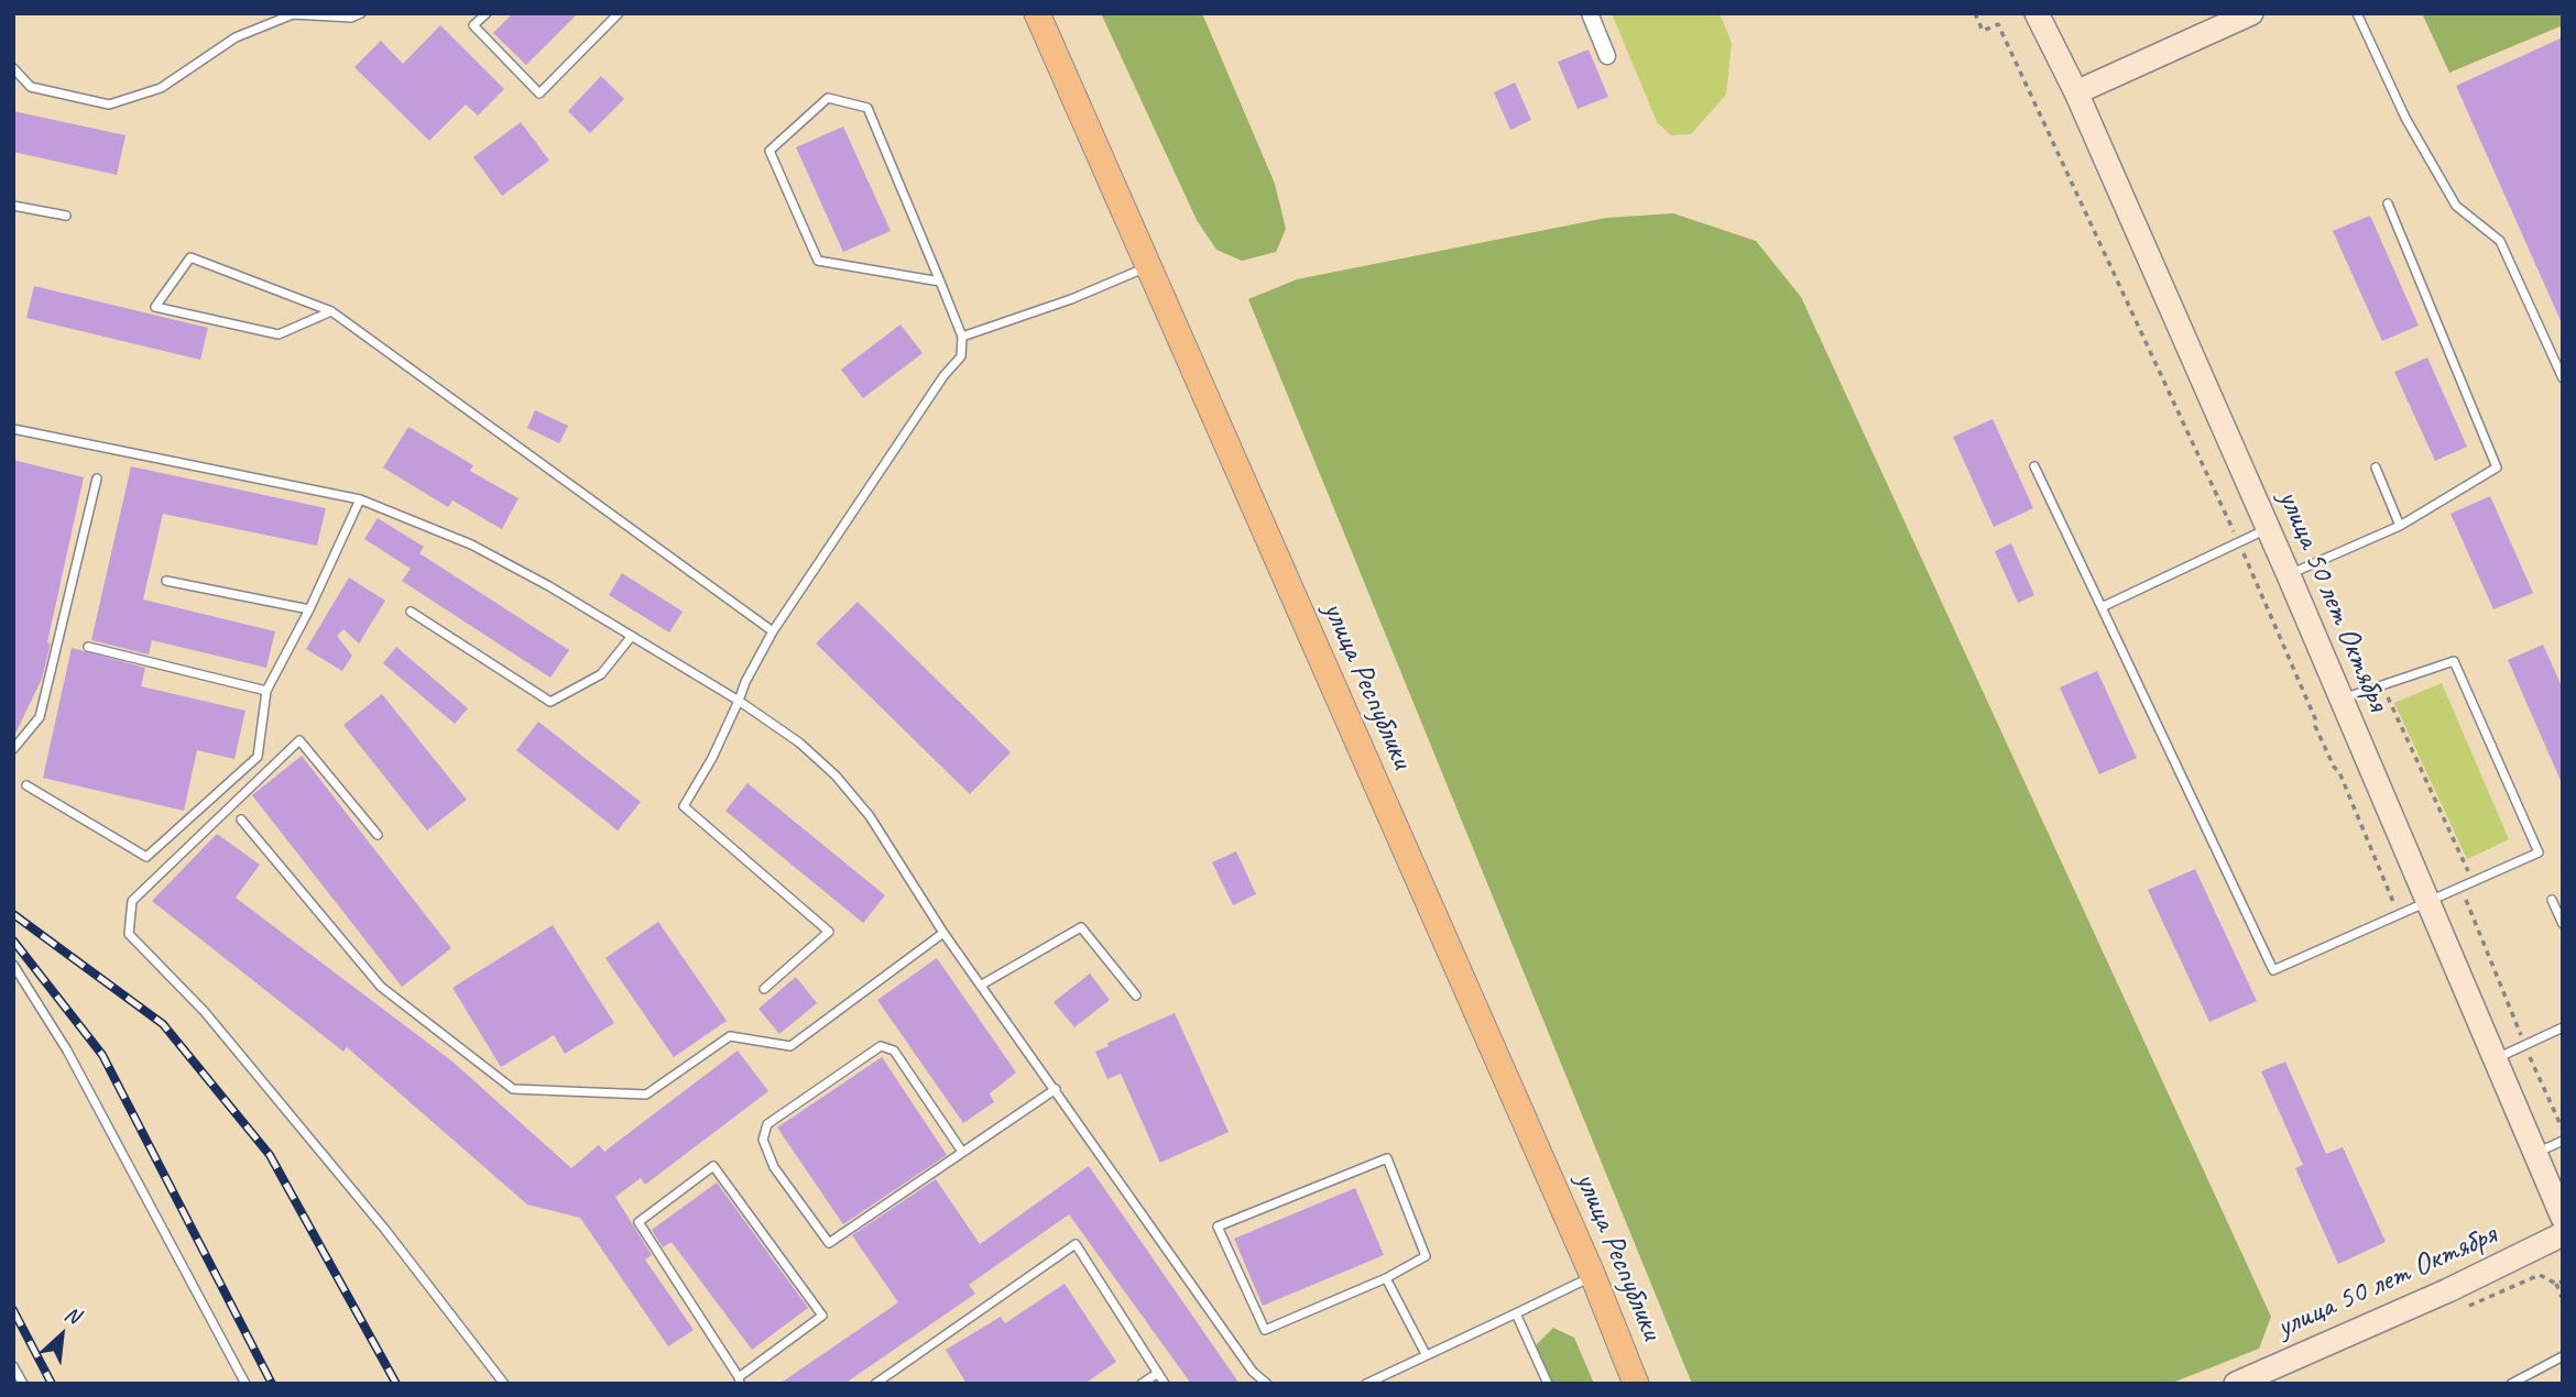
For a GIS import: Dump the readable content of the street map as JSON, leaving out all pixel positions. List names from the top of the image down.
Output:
{
  "streets": {
    "main road": ["улица 50 лет Октября", "улица Республики"]
  },
  "north": "top right"
}
